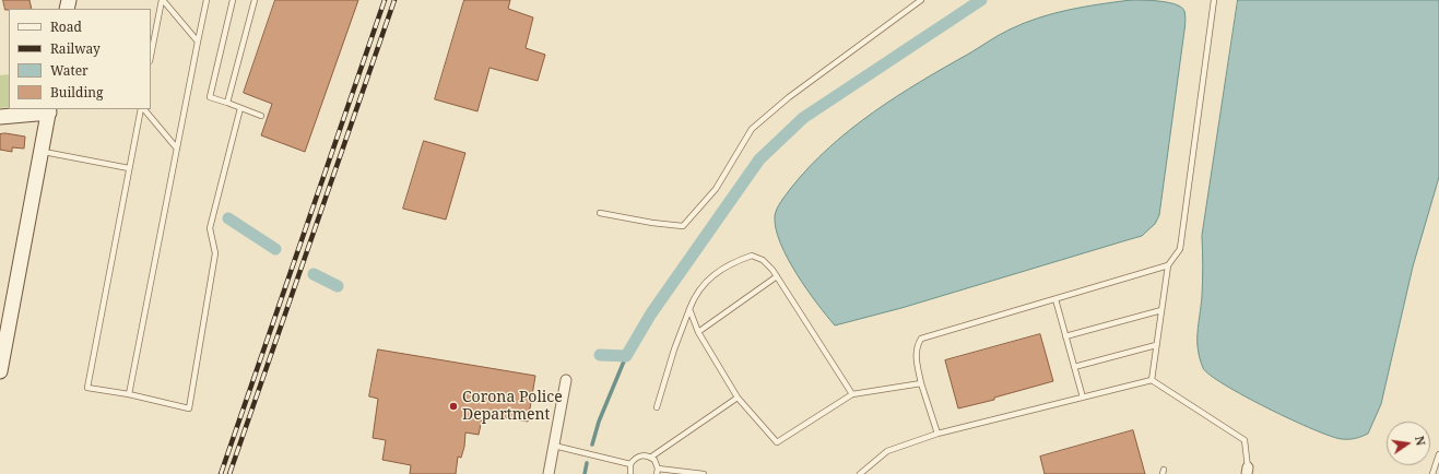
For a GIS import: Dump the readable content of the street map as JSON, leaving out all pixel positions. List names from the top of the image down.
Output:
{
  "places": ["Corona Police Department"],
  "legend": [
    "Road",
    "Railway",
    "Water",
    "Building"
  ],
  "north": "right"
}
